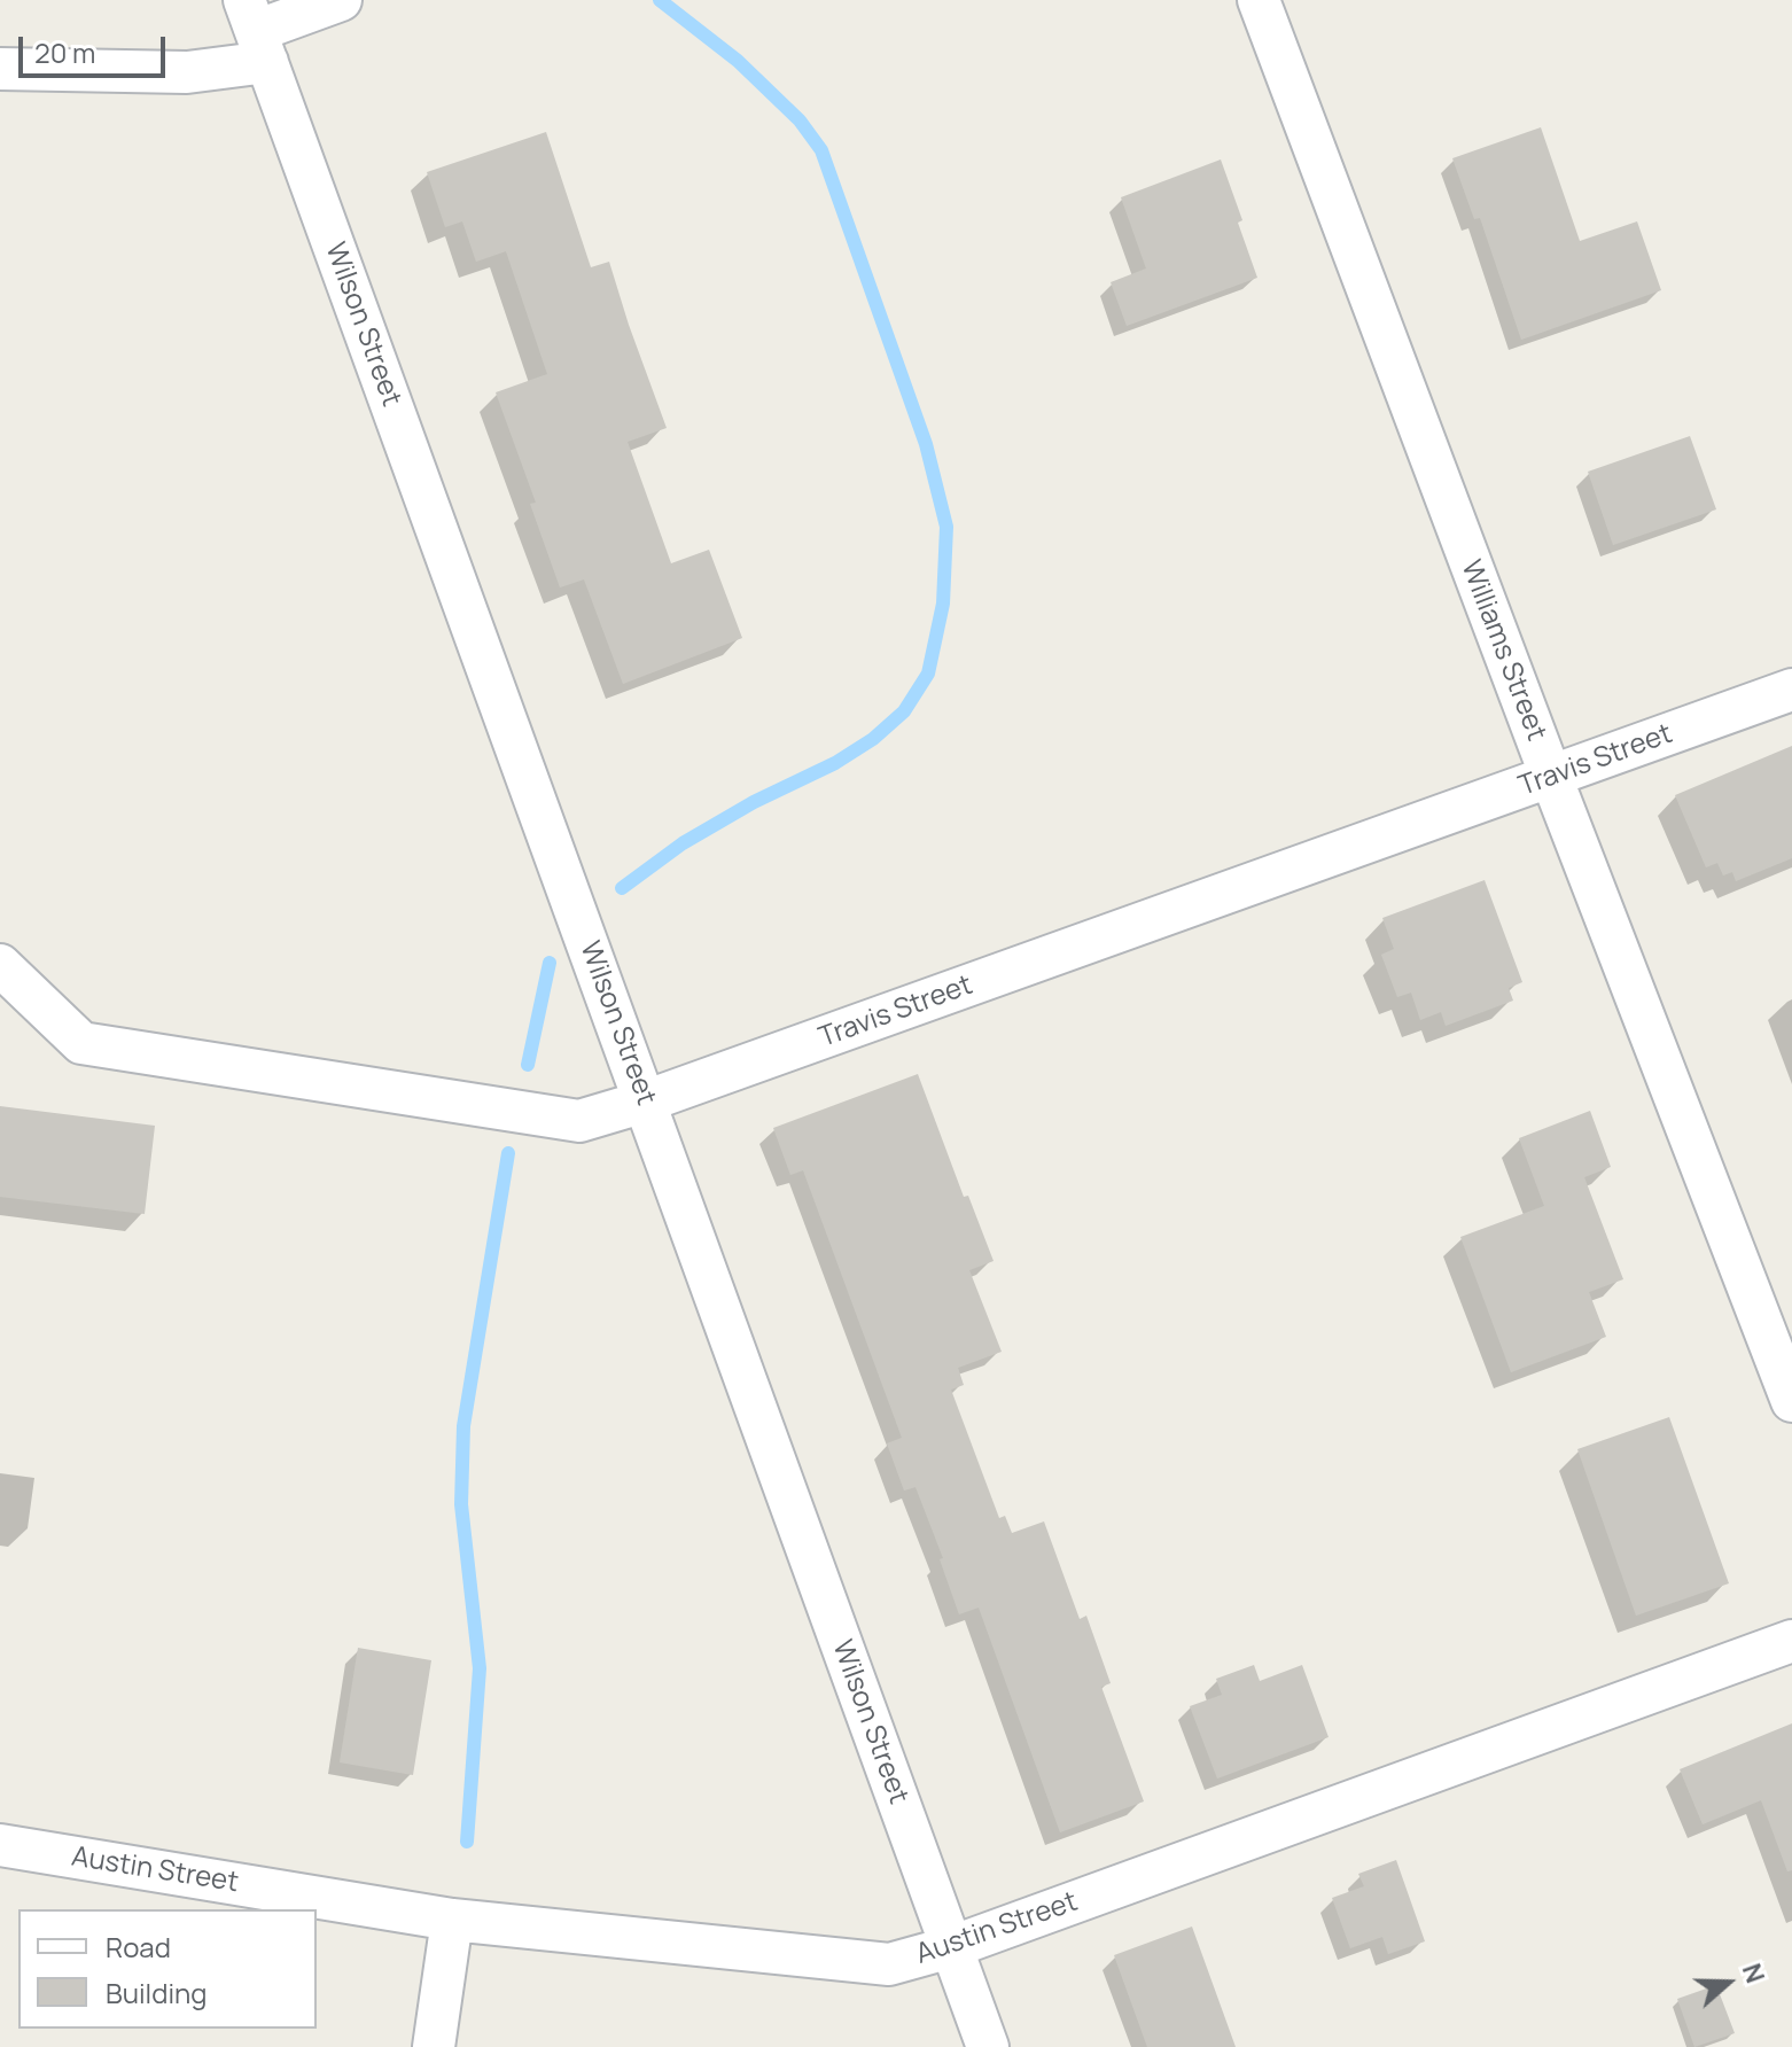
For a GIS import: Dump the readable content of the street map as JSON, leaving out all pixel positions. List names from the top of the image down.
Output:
{
  "streets": {
    "street": [
      "Wilson Street",
      "Williams Street",
      "Travis Street",
      "Austin Street"
    ]
  },
  "crossings": [
    ["Wilson Street", "Travis Street"],
    ["Wilson Street", "Austin Street"],
    ["Williams Street", "Travis Street"]
  ],
  "legend": ["Road", "Building"],
  "scale_bar": "20 m",
  "north": "right"
}
